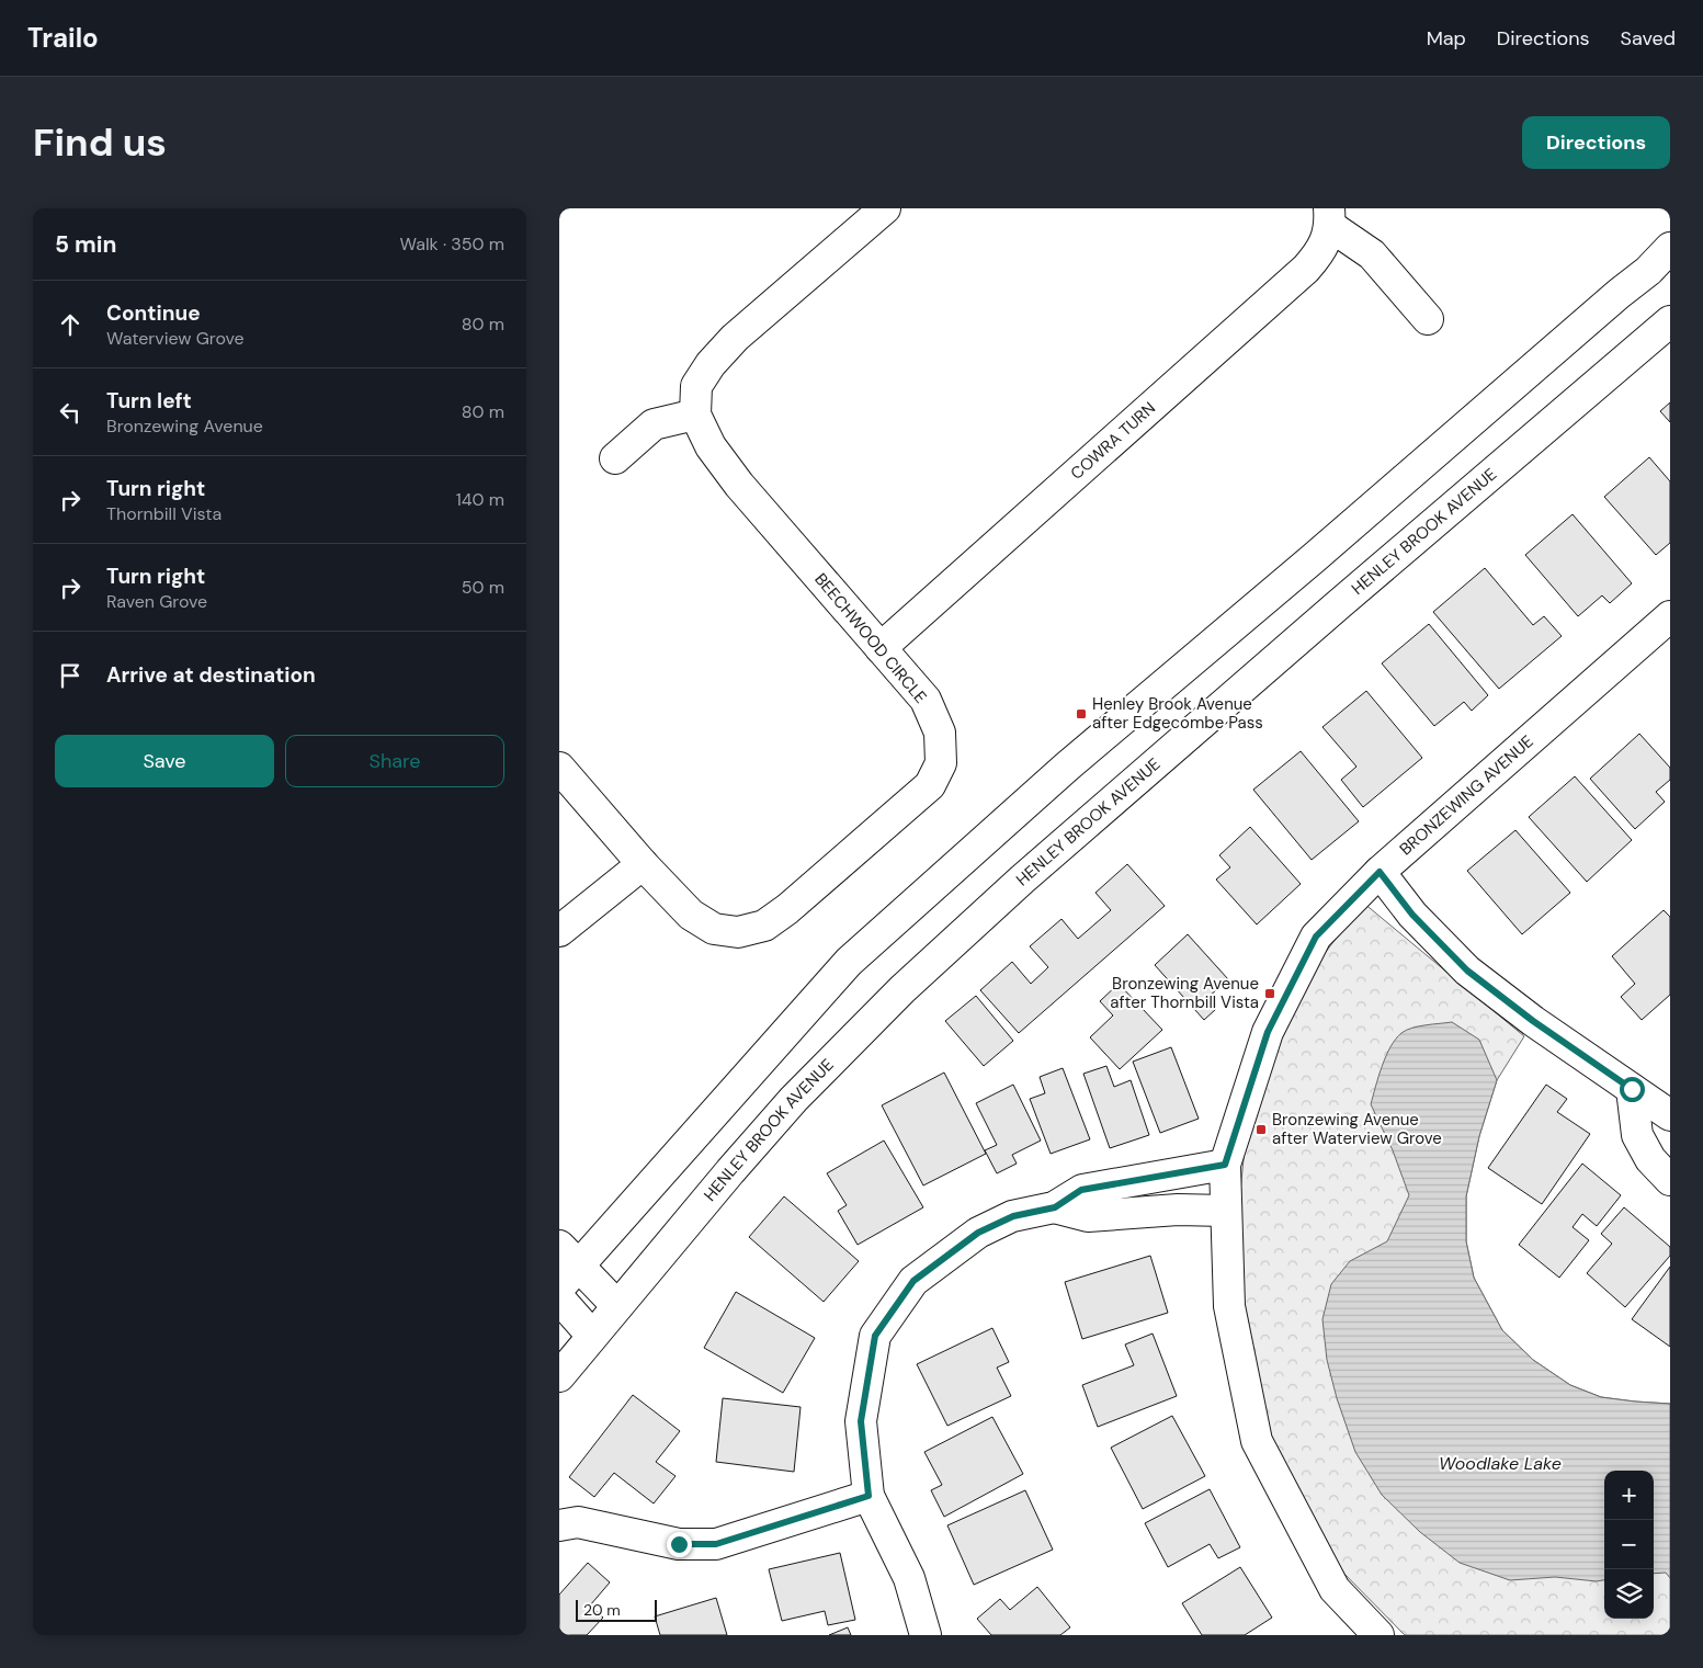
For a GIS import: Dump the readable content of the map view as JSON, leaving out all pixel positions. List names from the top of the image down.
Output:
{
  "streets": {
    "street": [
      "COWRA TURN",
      "HENLEY BROOK AVENUE",
      "BEECHWOOD CIRCLE",
      "BRONZEWING AVENUE"
    ]
  },
  "crossings": [
    ["COWRA TURN", "BEECHWOOD CIRCLE"]
  ],
  "water": ["Woodlake Lake"],
  "places": {
    "transit": ["Henley Brook Avenue after Edgecombe Pass", "Bronzewing Avenue after Thornbill Vista", "Bronzewing Avenue after Waterview Grove"]
  },
  "scale_bar": "20 m",
  "page": {
    "header": "Trailo",
    "nav": ["Map", "Directions", "Saved"],
    "buttons": [
      "Directions",
      ["Save", "Share"]
    ],
    "title": "Find us",
    "heading": ["5 min", "Walk · 350 m"],
    "list": [
      ["Continue", "Waterview Grove", "80 m"],
      ["Turn left", "Bronzewing Avenue", "80 m"],
      ["Turn right", "Thornbill Vista", "140 m"],
      ["Turn right", "Raven Grove", "50 m"],
      "Arrive at destination"
    ],
    "map_buttons": ["+", "−"],
    "scale": "20 m"
  }
}
